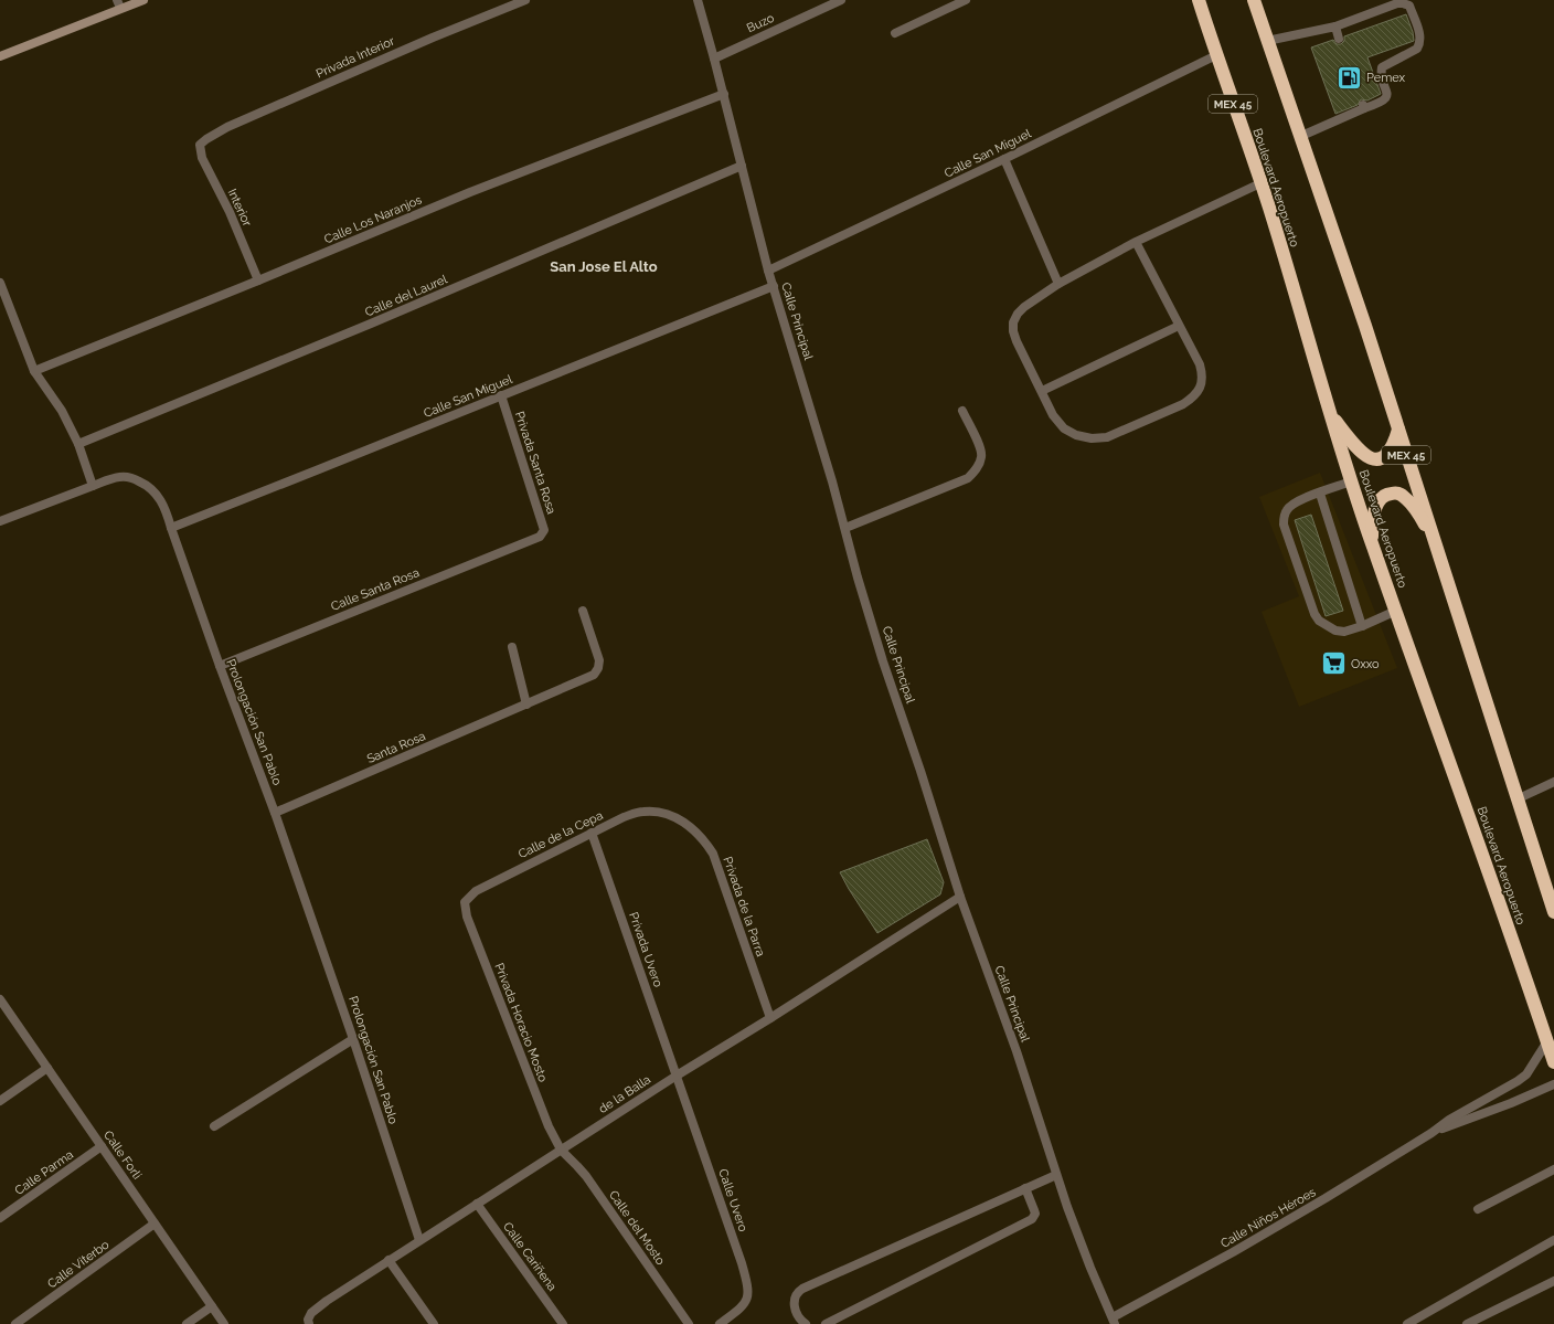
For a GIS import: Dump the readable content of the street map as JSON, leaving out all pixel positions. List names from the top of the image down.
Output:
{
  "streets": {
    "highway": ["MEX 45", "Boulevard Aeropuerto"],
    "street": [
      "Buzo",
      "Privada Interior",
      "Calle San Miguel",
      "Interior",
      "Calle Los Naranjos",
      "Calle del Laurel",
      "Calle Principal",
      "Privada Santa Rosa",
      "Calle Santa Rosa",
      "Prolongación San Pablo",
      "Santa Rosa",
      "Calle de la Cepa",
      "Privada de la Parra",
      "Privada Uvero",
      "Privada Horacio Mosto",
      "de la Balla",
      "Calle Forli",
      "Calle Parma",
      "Calle Uvero",
      "Calle Niños Héroes",
      "Calle del Mosto",
      "Calle Cariñena",
      "Calle Viterbo"
    ]
  },
  "crossings": [
    ["Buzo", "Calle Principal"],
    ["Privada Interior", "Interior"],
    ["Calle San Miguel", "Boulevard Aeropuerto"],
    ["Calle San Miguel", "Calle Principal"],
    ["Calle San Miguel", "Privada Santa Rosa"],
    ["Calle San Miguel", "Prolongación San Pablo"],
    ["Boulevard Aeropuerto", "Calle Niños Héroes"],
    ["Interior", "Calle Los Naranjos"],
    ["Calle Los Naranjos", "Calle Principal"],
    ["Calle del Laurel", "Calle Principal"],
    ["Calle Principal", "de la Balla"],
    ["Calle Principal", "Calle Niños Héroes"],
    ["Privada Santa Rosa", "Calle Santa Rosa"],
    ["Calle Santa Rosa", "Prolongación San Pablo"],
    ["Prolongación San Pablo", "Santa Rosa"],
    ["Prolongación San Pablo", "de la Balla"],
    ["Calle de la Cepa", "Privada de la Parra"],
    ["Calle de la Cepa", "Privada Uvero"],
    ["Calle de la Cepa", "Privada Horacio Mosto"],
    ["Privada de la Parra", "de la Balla"],
    ["Privada Uvero", "de la Balla"],
    ["Privada Uvero", "Calle Uvero"],
    ["Privada Horacio Mosto", "de la Balla"],
    ["Privada Horacio Mosto", "Calle del Mosto"],
    ["de la Balla", "Calle Uvero"],
    ["de la Balla", "Calle del Mosto"],
    ["de la Balla", "Calle Cariñena"],
    ["Calle Forli", "Calle Parma"],
    ["Calle Forli", "Calle Viterbo"]
  ],
  "districts": ["San Jose El Alto"],
  "places": {
    "fuel station": ["Pemex"],
    "supermarket": ["Oxxo"]
  }
}
